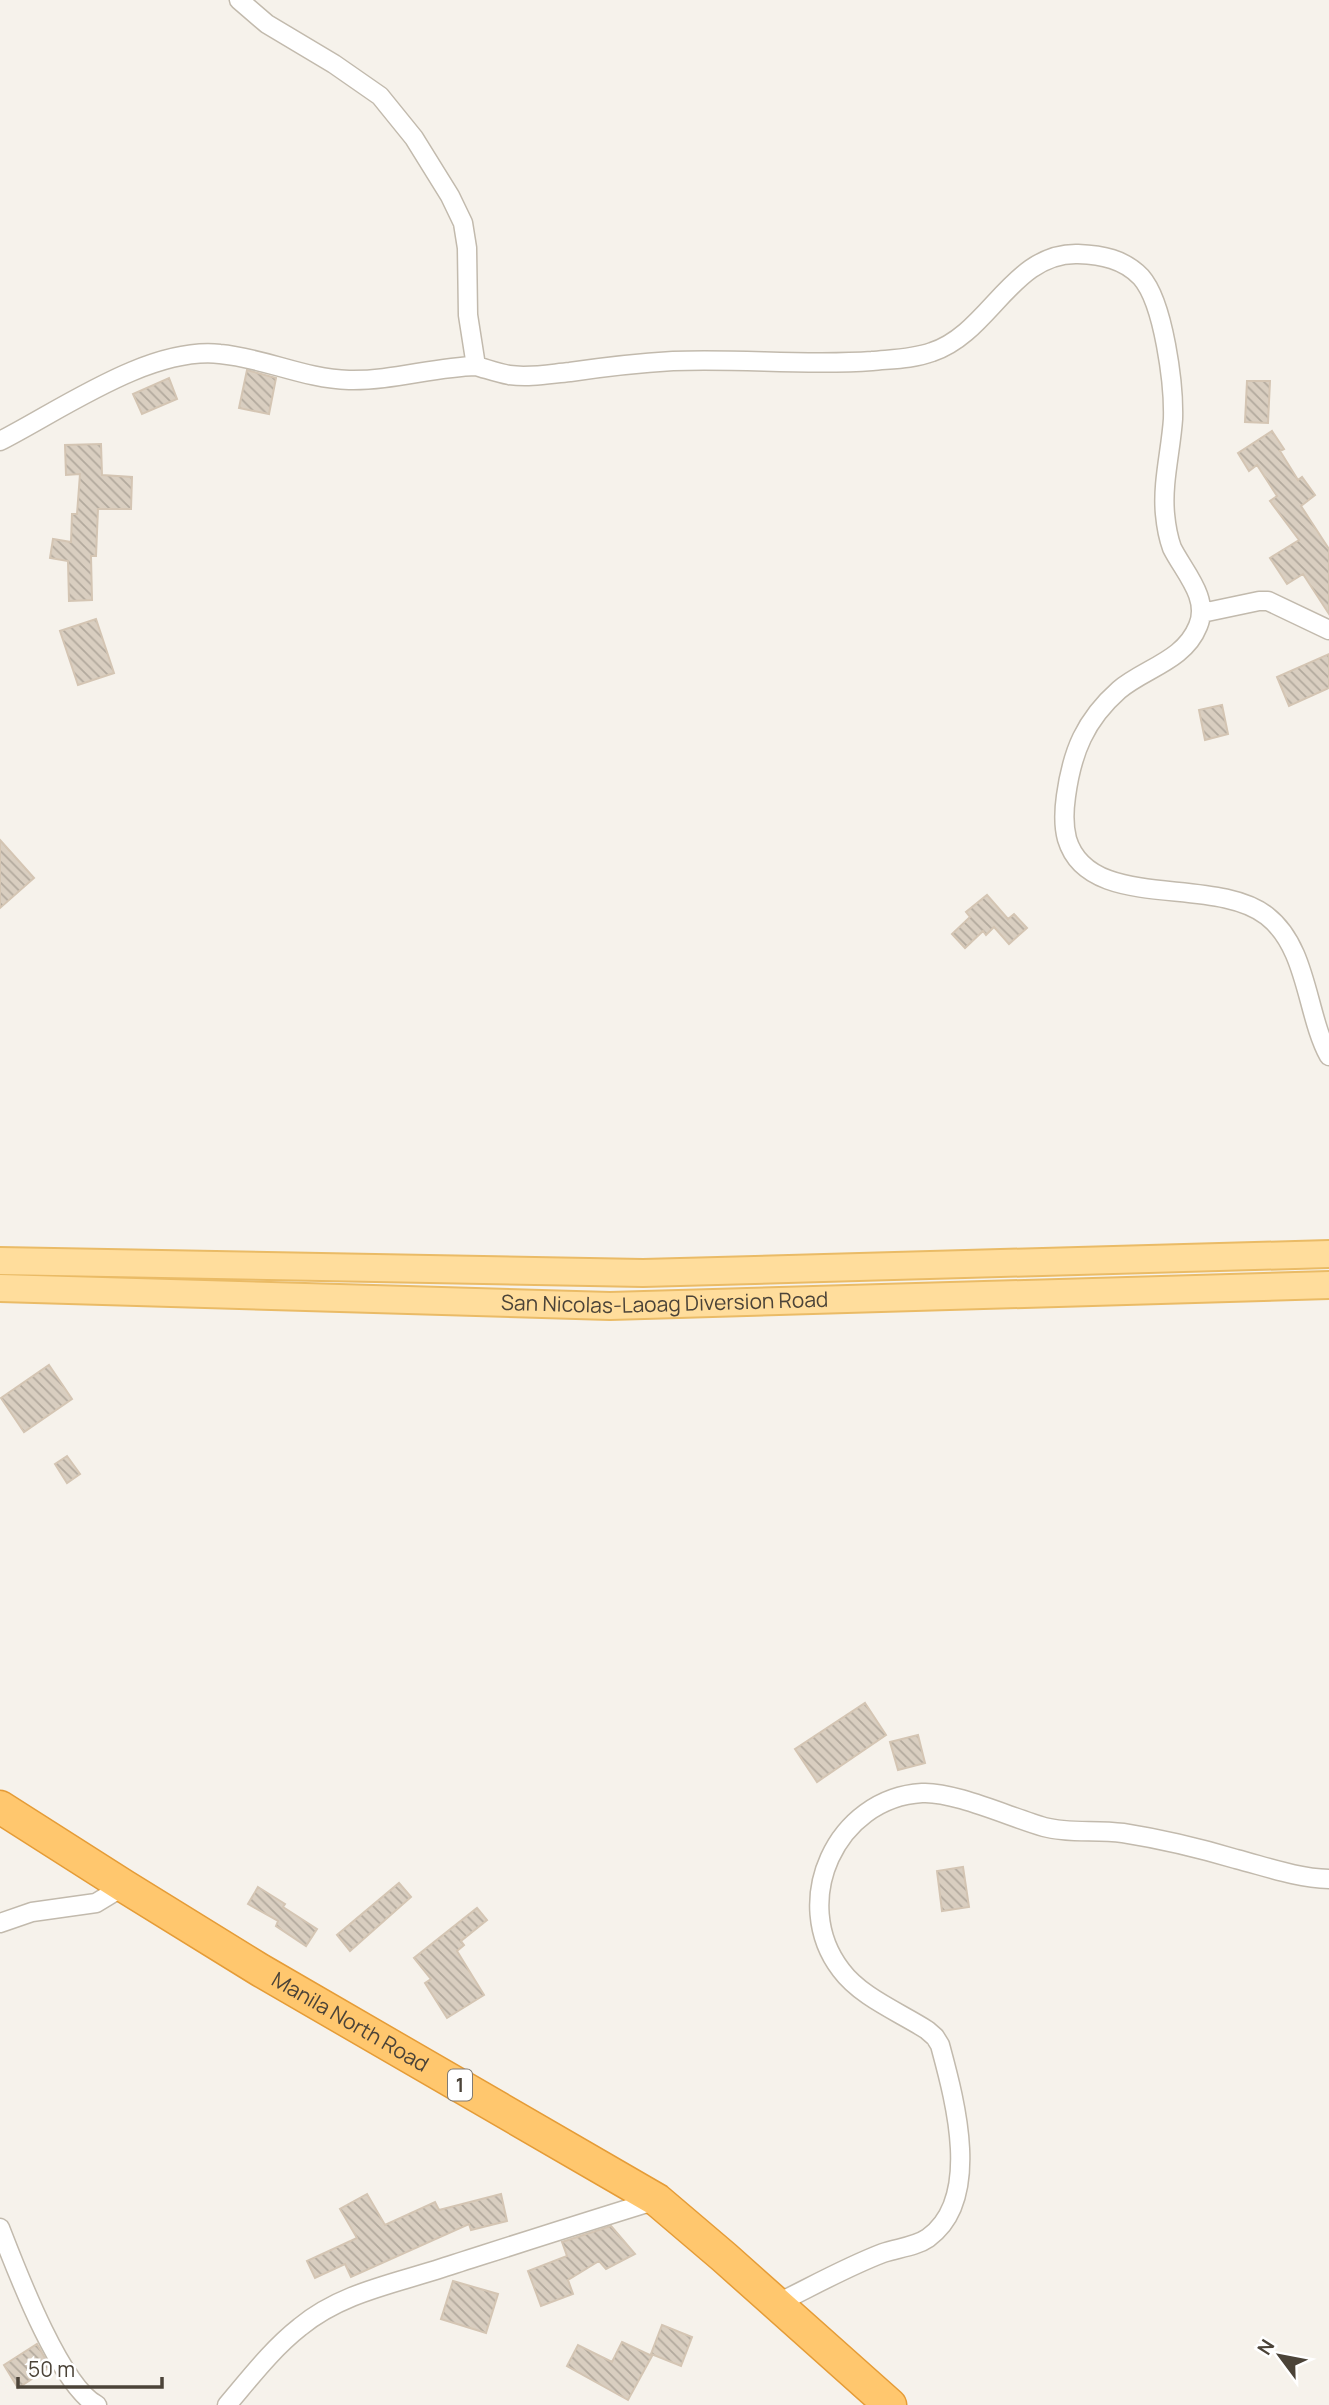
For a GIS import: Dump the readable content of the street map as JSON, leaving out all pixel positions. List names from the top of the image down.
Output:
{
  "streets": {
    "highway": ["Manila North Road", "1"],
    "main road": ["San Nicolas-Laoag Diversion Road"]
  },
  "scale_bar": "50 m",
  "north": "top left"
}
